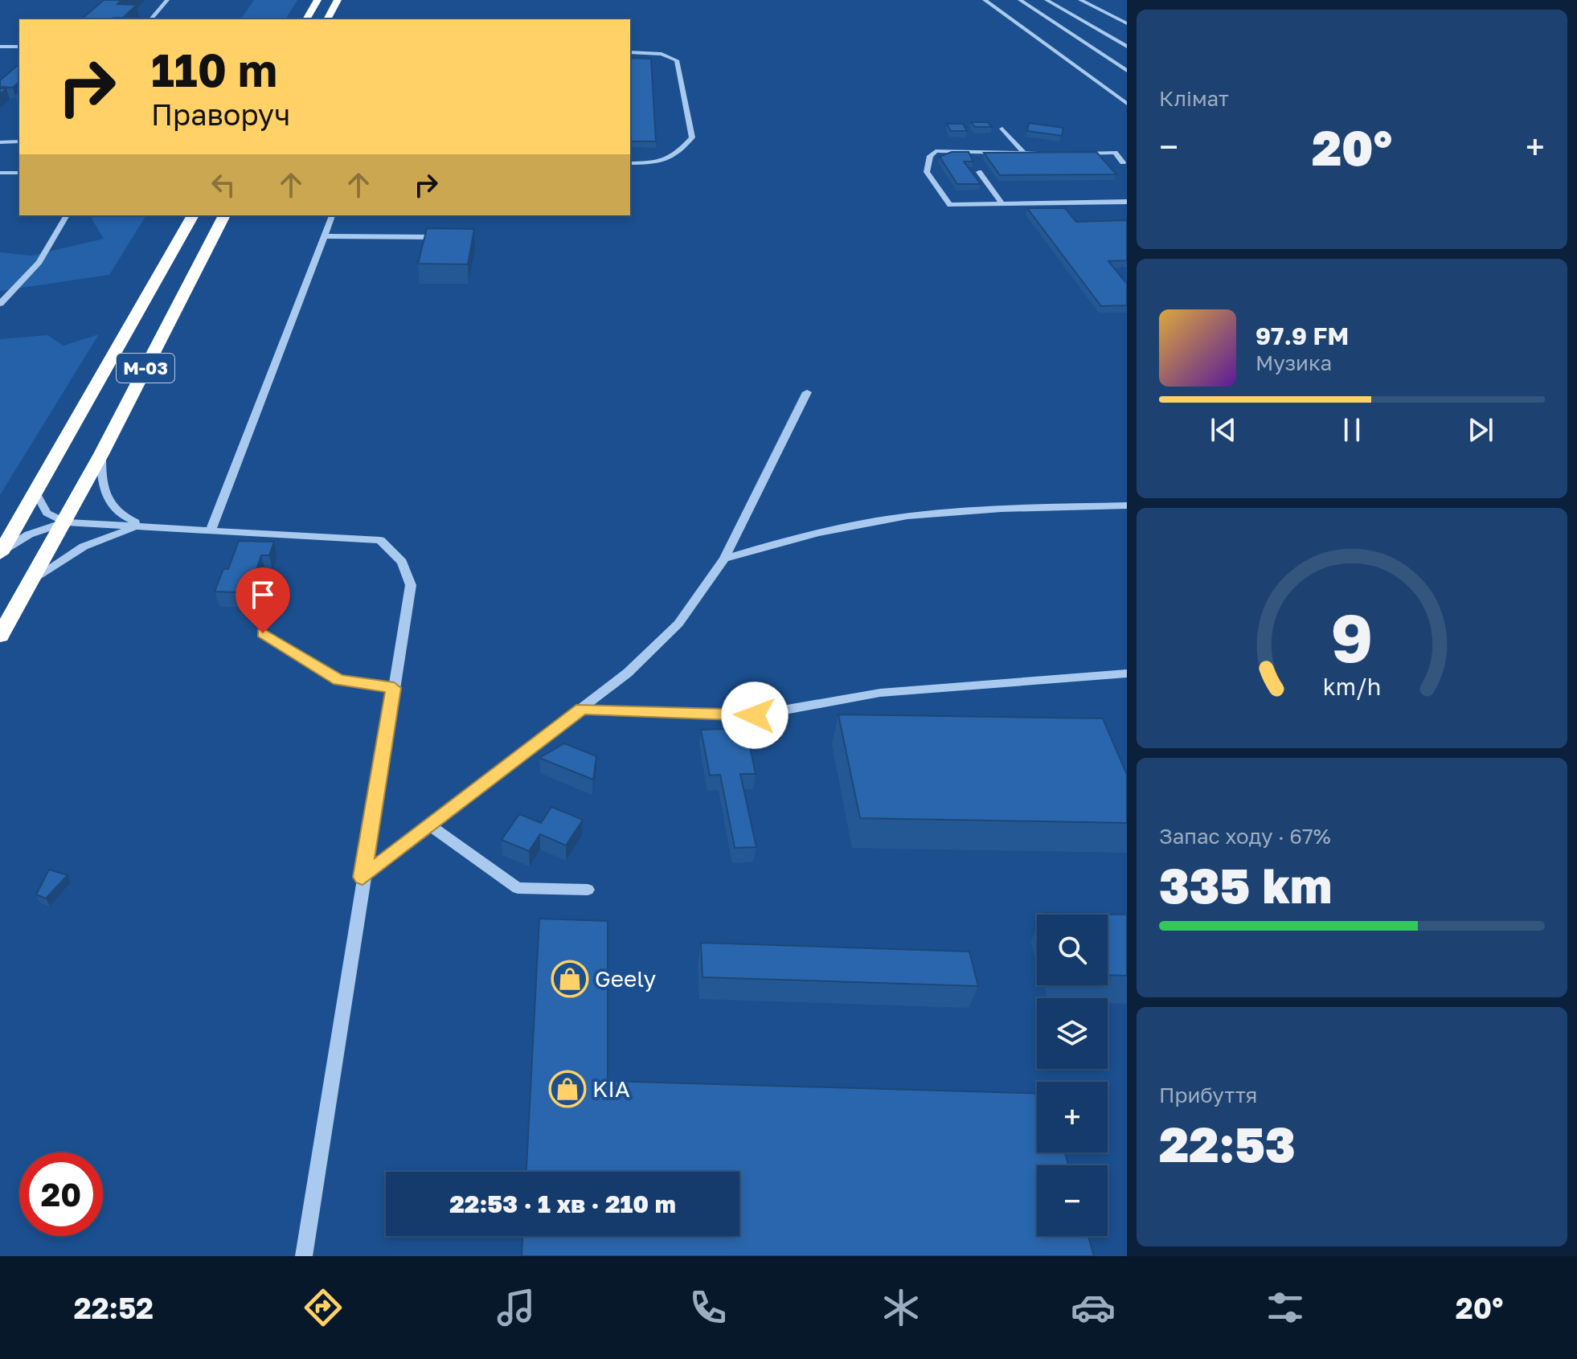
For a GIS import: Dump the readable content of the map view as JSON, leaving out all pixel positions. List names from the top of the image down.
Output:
{
  "streets": {
    "highway": ["М-03"]
  },
  "places": {
    "shop": ["Geely", "KIA"]
  },
  "page": {
    "tile": [
      "Клімат",
      ["Запас ходу · 67%", "335 km"],
      ["Прибуття", "22:53"]
    ],
    "turn": ["110 m", "Праворуч"],
    "heat": ["−", "20°", "+"],
    "song": ["97.9 FM", "Музика"],
    "map_buttons": ["+", "−"],
    "limit": "20",
    "trip": "22:53 · 1 хв · 210 m",
    "tabs": ["22:52", "20°"],
    "gauge": ["9", "km/h"]
  }
}
